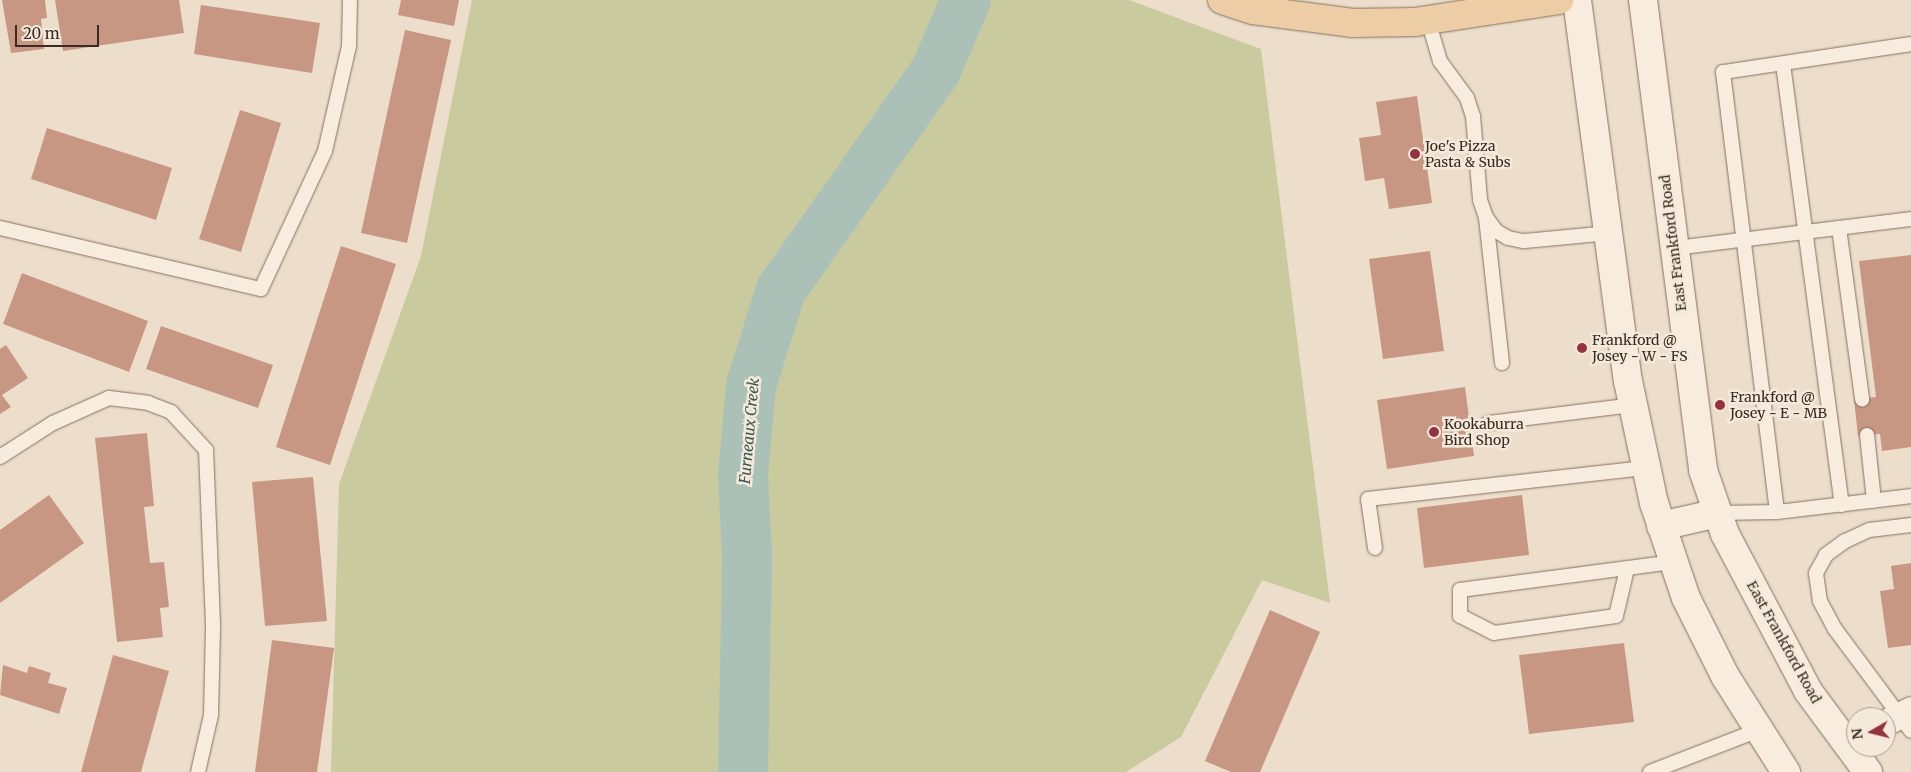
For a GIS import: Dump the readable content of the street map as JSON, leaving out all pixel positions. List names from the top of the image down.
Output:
{
  "streets": {
    "main road": ["East Frankford Road"]
  },
  "water": ["Furneaux Creek"],
  "places": [
    "Joe's Pizza Pasta & Subs",
    "Frankford @ Josey - W - FS",
    "Frankford @ Josey - E - MB",
    "Kookaburra Bird Shop"
  ],
  "scale_bar": "20 m",
  "north": "left"
}
